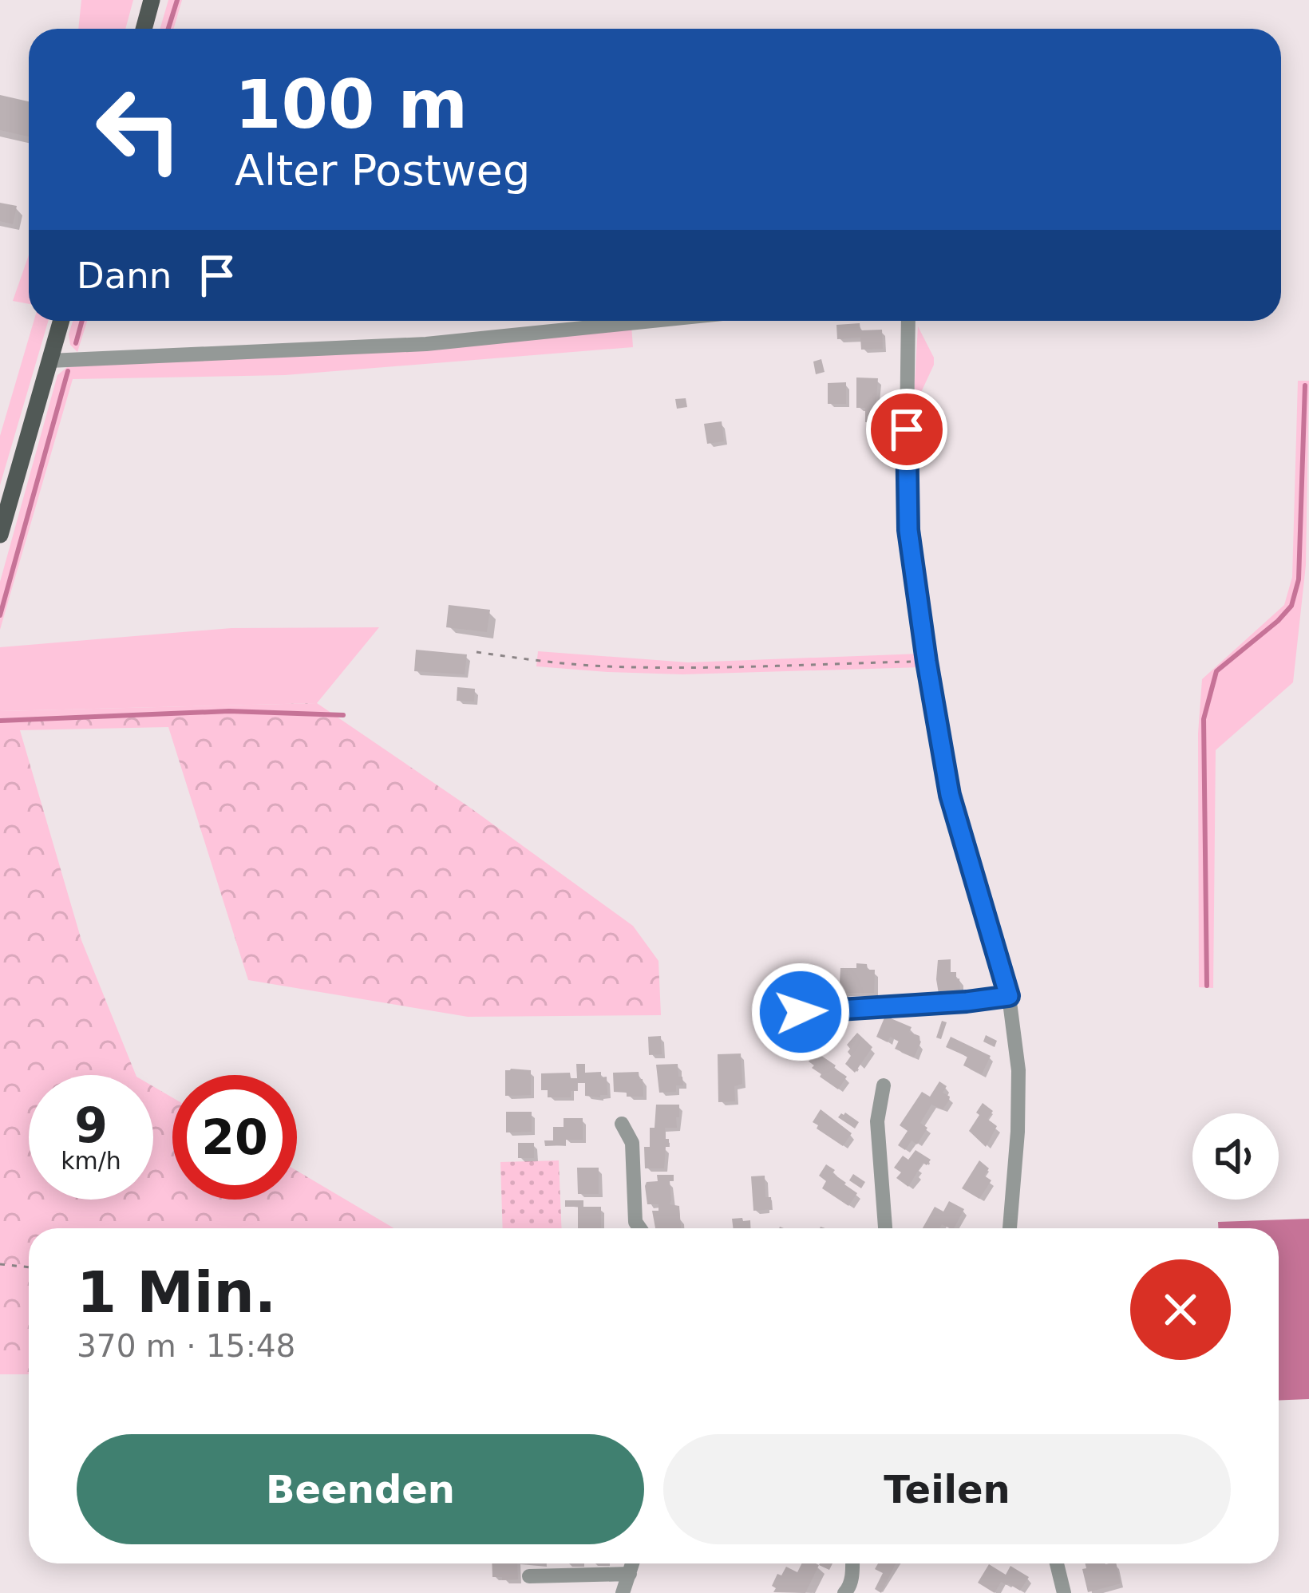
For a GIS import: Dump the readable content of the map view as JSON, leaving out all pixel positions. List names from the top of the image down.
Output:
{
  "page": {
    "turn": ["100 m", "Alter Postweg"],
    "then": "Dann",
    "speed": "9 km/h",
    "limit": "20",
    "heading": ["1 Min.", "370 m · 15:48"],
    "buttons": ["Beenden", "Teilen"]
  }
}
